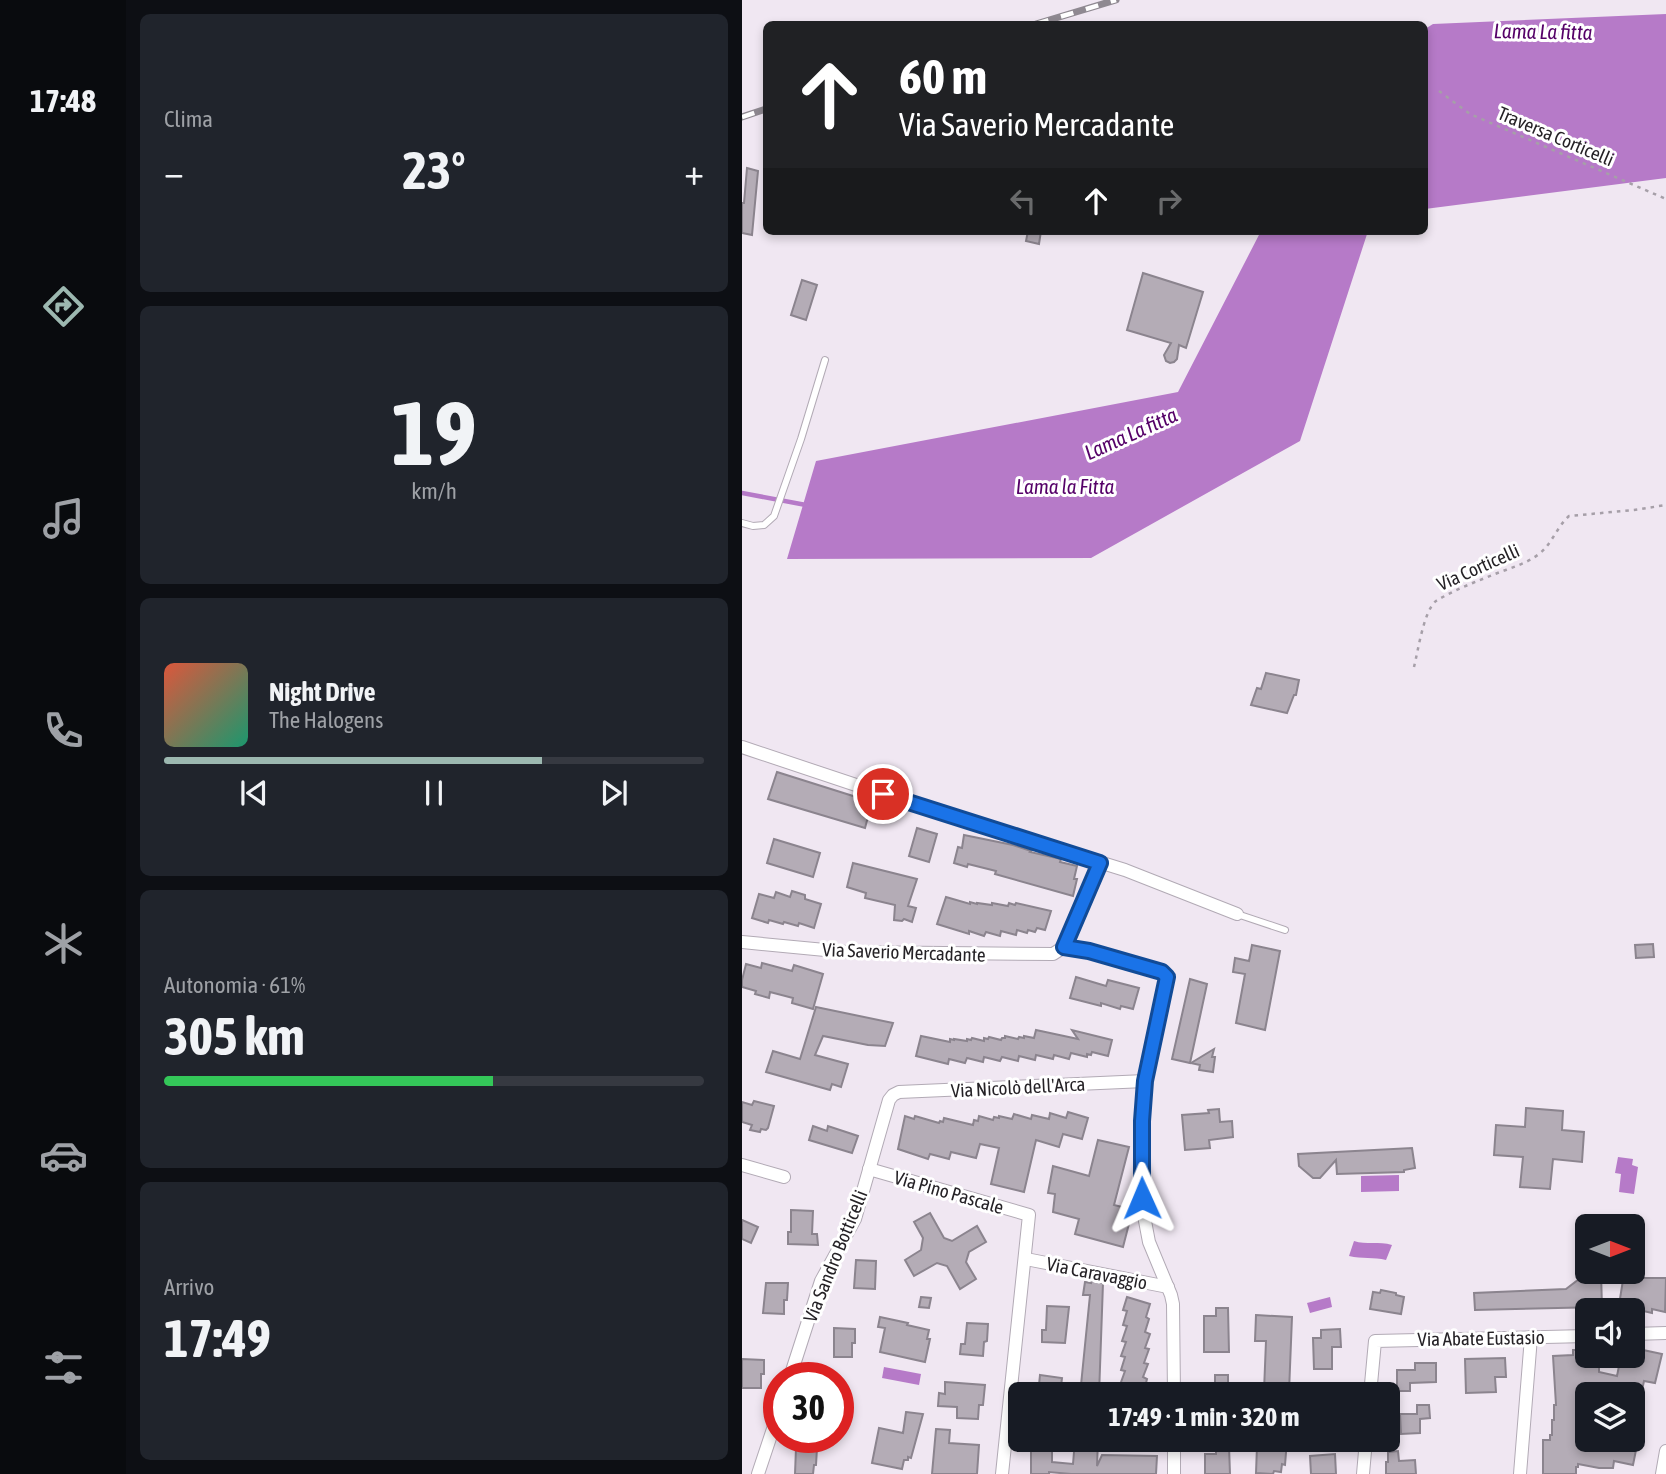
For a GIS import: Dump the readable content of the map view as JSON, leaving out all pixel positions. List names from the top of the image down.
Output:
{
  "streets": {
    "street": [
      "Via Saverio Mercadante",
      "Via Nicolò dell'Arca",
      "Via Pino Pascale",
      "Via Sandro Botticelli",
      "Via Caravaggio",
      "Via Abate Eustasio"
    ],
    "path": ["Traversa Corticelli", "Via Corticelli"]
  },
  "crossings": [
    ["Via Saverio Mercadante", "Via Nicolò dell'Arca"],
    ["Via Nicolò dell'Arca", "Via Sandro Botticelli"],
    ["Via Pino Pascale", "Via Sandro Botticelli"],
    ["Via Pino Pascale", "Via Caravaggio"]
  ],
  "water": ["Lama La fitta", "Lama la Fitta"],
  "north": "right",
  "page": {
    "tabs": "17:48",
    "tile": [
      "Clima",
      ["19", "km/h"],
      ["Autonomia · 61%", "305 km"],
      ["Arrivo", "17:49"]
    ],
    "turn": ["60 m", "Via Saverio Mercadante"],
    "heat": ["−", "23°", "+"],
    "song": ["Night Drive", "The Halogens"],
    "limit": "30",
    "trip": "17:49 · 1 min · 320 m"
  }
}
